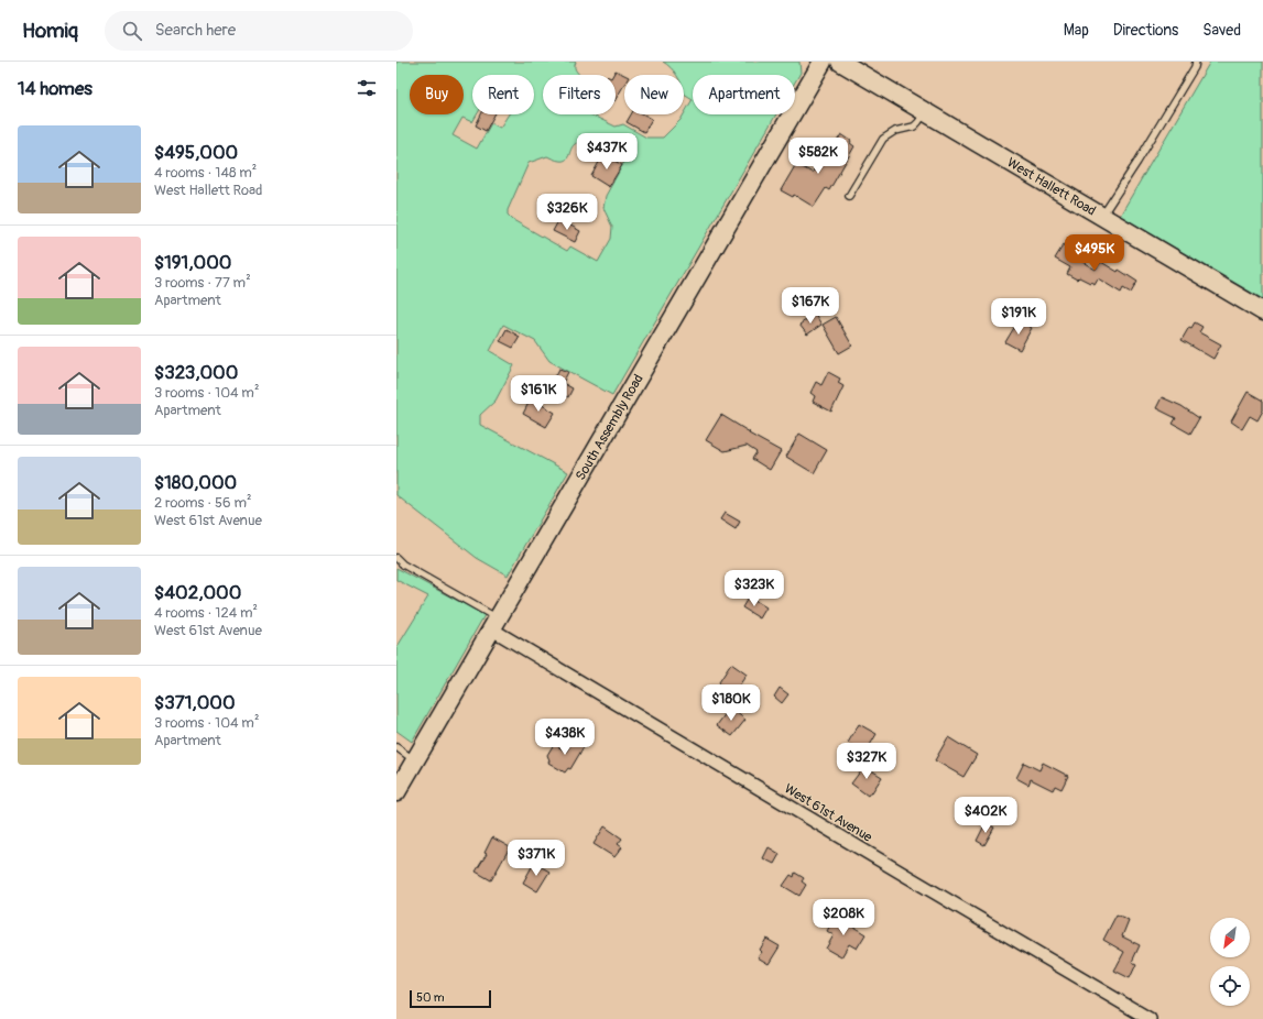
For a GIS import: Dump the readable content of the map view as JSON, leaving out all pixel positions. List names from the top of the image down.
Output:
{
  "streets": {
    "street": ["West Hallett Road", "South Assembly Road", "West 61st Avenue"]
  },
  "crossings": [
    ["South Assembly Road", "West 61st Avenue"]
  ],
  "scale_bar": "50 m",
  "north": "bottom left",
  "page": {
    "header": "Homiq",
    "search": "Search here",
    "nav": ["Map", "Directions", "Saved"],
    "heading": "14 homes",
    "chip": [
      "Buy",
      "Rent",
      "Filters",
      "New",
      "Apartment"
    ],
    "list": [
      {
        "name": "$495,000",
        "note": "4 rooms · 148 m² · West Hallett Road"
      },
      {
        "name": "$191,000",
        "note": "3 rooms · 77 m² · Apartment"
      },
      {
        "name": "$323,000",
        "note": "3 rooms · 104 m² · Apartment"
      },
      {
        "name": "$180,000",
        "note": "2 rooms · 56 m² · West 61st Avenue"
      },
      {
        "name": "$402,000",
        "note": "4 rooms · 124 m² · West 61st Avenue"
      },
      {
        "name": "$371,000",
        "note": "3 rooms · 104 m² · Apartment"
      }
    ],
    "price": [
      "$437K",
      "$582K",
      "$326K",
      "$495K",
      "$167K",
      "$191K",
      "$161K",
      "$323K",
      "$180K",
      "$438K",
      "$327K",
      "$402K",
      "$371K",
      "$208K"
    ],
    "scale": "50 m"
  }
}
